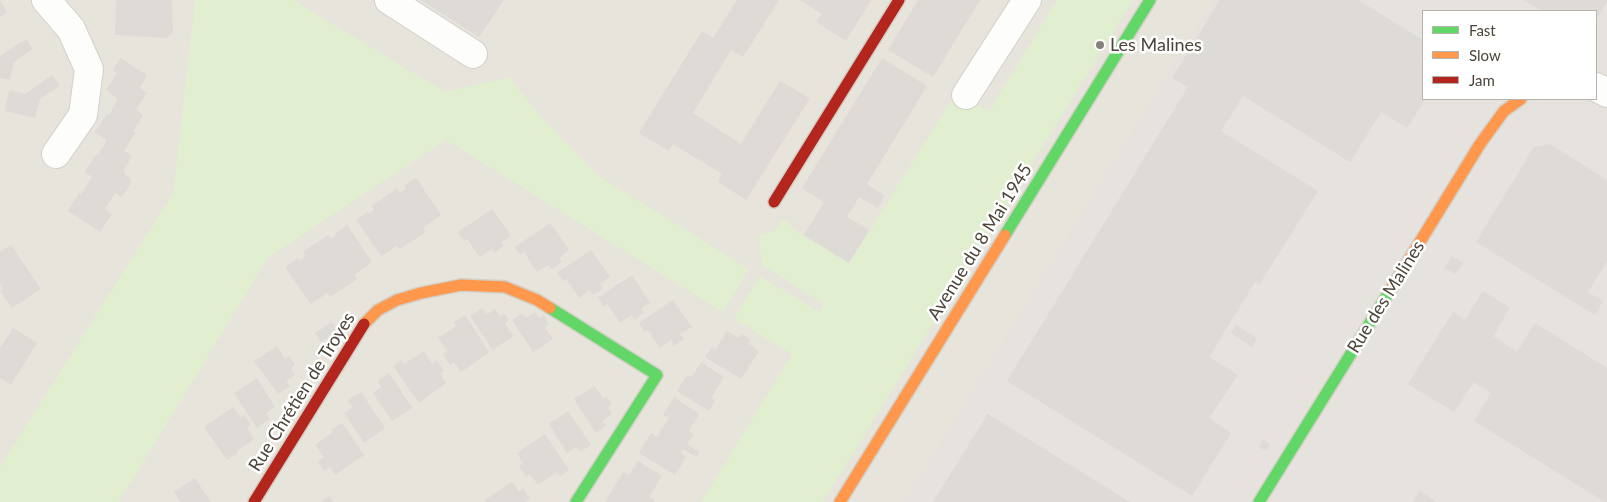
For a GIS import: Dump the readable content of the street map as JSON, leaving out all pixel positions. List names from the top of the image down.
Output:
{
  "streets": {
    "street": ["Avenue du 8 Mai 1945", "Rue des Malines", "Rue Chrétien de Troyes"]
  },
  "places": ["Les Malines"],
  "legend": ["Fast", "Slow", "Jam"]
}
